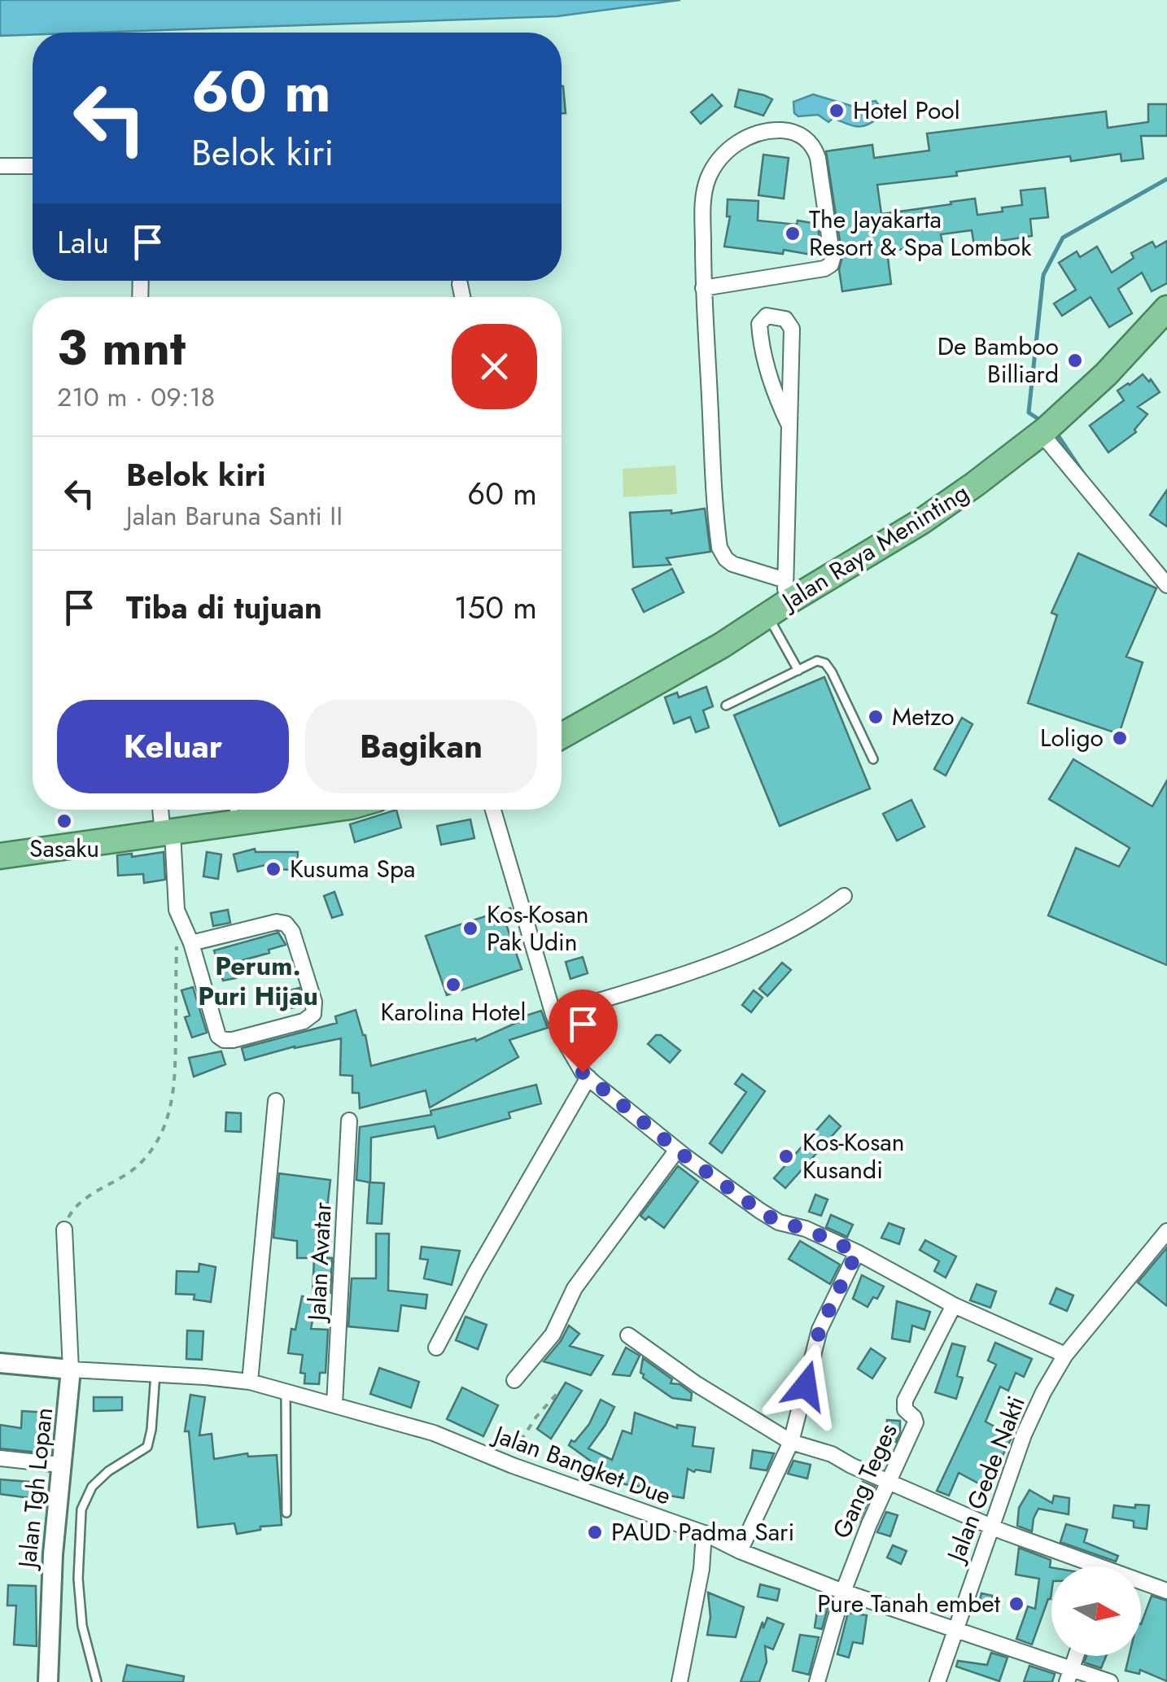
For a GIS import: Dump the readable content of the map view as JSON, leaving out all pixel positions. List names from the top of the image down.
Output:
{
  "streets": {
    "highway": ["Jalan Raya Meninting"],
    "street": [
      "Jalan Avatar",
      "Jalan Bangket Due",
      "Jalan Gede Nakti",
      "Gang Teges",
      "Jalan Tgh Lopan"
    ]
  },
  "crossings": [
    ["Jalan Avatar", "Jalan Bangket Due"],
    ["Jalan Bangket Due", "Jalan Gede Nakti"],
    ["Jalan Bangket Due", "Gang Teges"],
    ["Jalan Bangket Due", "Jalan Tgh Lopan"]
  ],
  "districts": ["Perum. Puri Hijau"],
  "places": [
    "Hotel Pool",
    "The Jayakarta Resort & Spa Lombok",
    "De Bamboo Billiard",
    "Metzo",
    "Loligo",
    "Sasaku",
    "Kusuma Spa",
    "Kos-Kosan Pak Udin",
    "Karolina Hotel",
    "Kos-Kosan Kusandi",
    "PAUD Padma Sari",
    "Pure Tanah embet"
  ],
  "north": "right",
  "page": {
    "turn": ["60 m", "Belok kiri"],
    "then": "Lalu",
    "heading": ["3 mnt", "210 m · 09:18"],
    "list": [
      {
        "name": "Belok kiri",
        "note": "Jalan Baruna Santi II",
        "value": "60 m"
      },
      {
        "name": "Tiba di tujuan",
        "value": "150 m"
      }
    ],
    "buttons": ["Keluar", "Bagikan"]
  }
}
